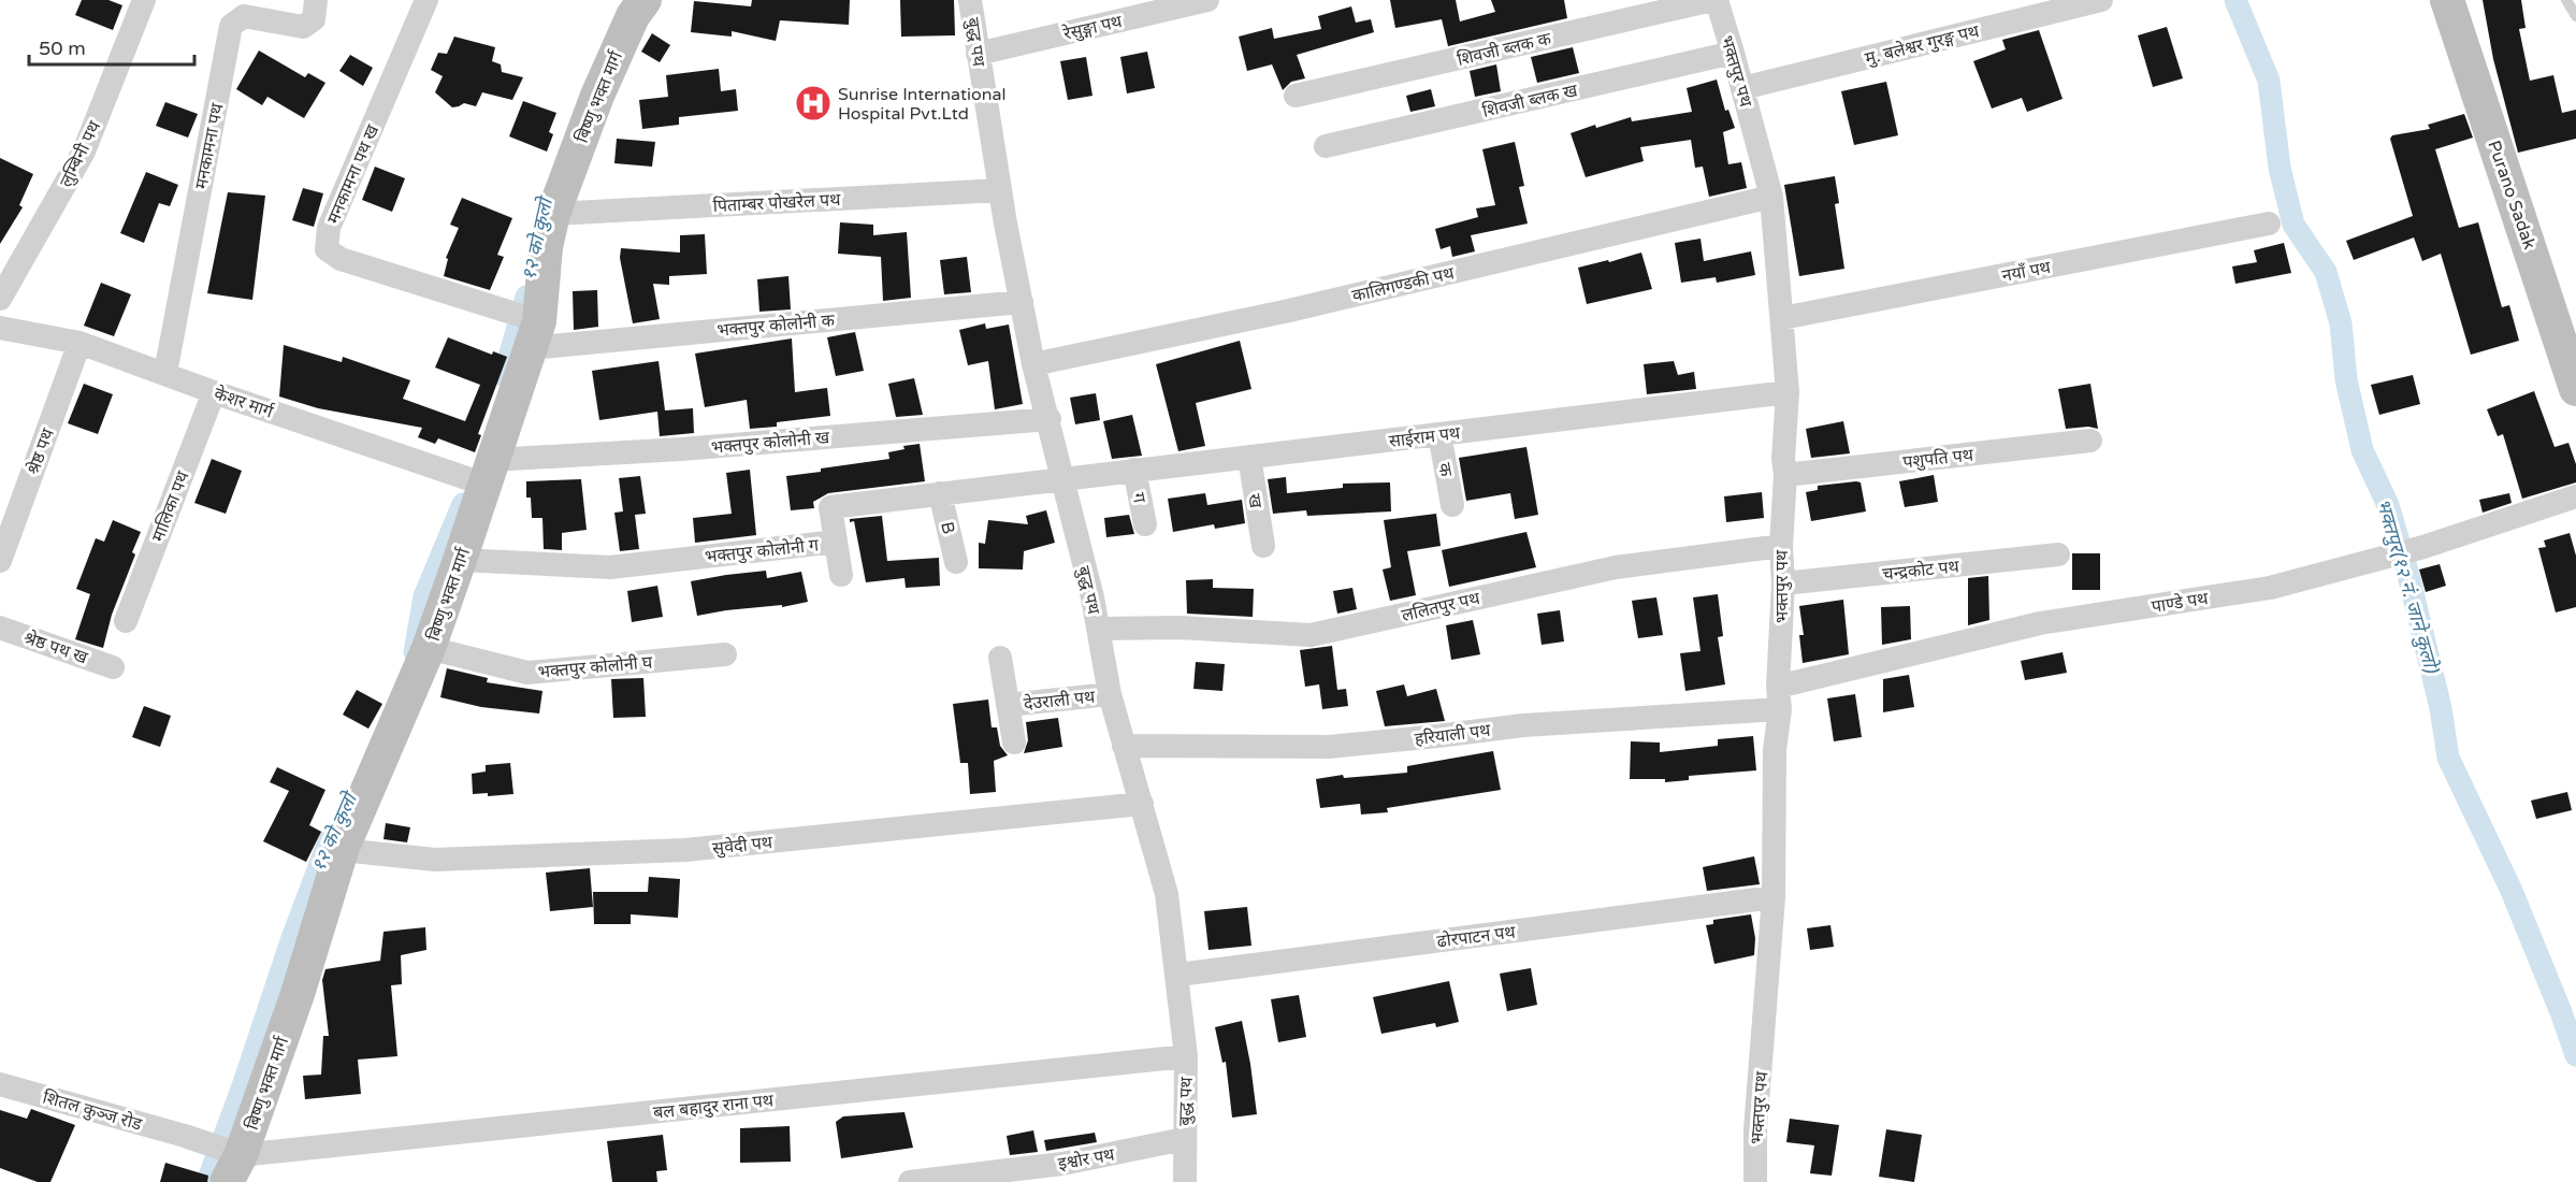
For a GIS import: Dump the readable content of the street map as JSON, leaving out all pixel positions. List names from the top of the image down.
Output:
{
  "streets": {
    "street": [
      "रेसुङ्गा पथ",
      "बुद्ध पथ",
      "मु. बलेश्वर गुरङ्ग पथ",
      "शिवजी ब्लक क",
      "भक्तपुर पथ",
      "बिष्णु भक्त मार्ग",
      "शिवजी ब्लक ख",
      "मनकामना पथ",
      "लुम्बिनी पथ",
      "मनकामना पथ ख",
      "Purano Sadak",
      "पिताम्बर पोखरेल पथ",
      "नयाँ पथ",
      "कालिगण्डकी पथ",
      "भक्तपुर कोलोनी क",
      "केशर मार्ग",
      "साईराम पथ",
      "भक्तपुर कोलोनी ख",
      "श्रेष्ठ पथ",
      "पशुपति पथ",
      "क",
      "ग",
      "ख",
      "मालिका पथ",
      "B",
      "भक्तपुर कोलोनी ग",
      "चन्द्रकोट पथ",
      "पाण्डे पथ",
      "ललितपुर पथ",
      "श्रेष्ठ पथ ख",
      "भक्तपुर कोलोनी घ",
      "देउराली पथ",
      "हरियाली पथ",
      "सुवेदी पथ",
      "ढोरपाटन पथ",
      "बल बहादुर राना पथ",
      "शितल कुञ्ज रोड",
      "इश्वोर पथ"
    ]
  },
  "crossings": [
    ["रेसुङ्गा पथ", "बुद्ध पथ"],
    ["बुद्ध पथ", "पिताम्बर पोखरेल पथ"],
    ["बुद्ध पथ", "कालिगण्डकी पथ"],
    ["बुद्ध पथ", "भक्तपुर कोलोनी क"],
    ["बुद्ध पथ", "साईराम पथ"],
    ["बुद्ध पथ", "भक्तपुर कोलोनी ख"],
    ["बुद्ध पथ", "भक्तपुर कोलोनी ग"],
    ["बुद्ध पथ", "ललितपुर पथ"],
    ["बुद्ध पथ", "देउराली पथ"],
    ["बुद्ध पथ", "हरियाली पथ"],
    ["बुद्ध पथ", "सुवेदी पथ"],
    ["बुद्ध पथ", "ढोरपाटन पथ"],
    ["बुद्ध पथ", "बल बहादुर राना पथ"],
    ["बुद्ध पथ", "इश्वोर पथ"],
    ["मु. बलेश्वर गुरङ्ग पथ", "भक्तपुर पथ"],
    ["शिवजी ब्लक क", "भक्तपुर पथ"],
    ["भक्तपुर पथ", "शिवजी ब्लक ख"],
    ["भक्तपुर पथ", "नयाँ पथ"],
    ["भक्तपुर पथ", "कालिगण्डकी पथ"],
    ["भक्तपुर पथ", "साईराम पथ"],
    ["भक्तपुर पथ", "पशुपति पथ"],
    ["भक्तपुर पथ", "चन्द्रकोट पथ"],
    ["भक्तपुर पथ", "पाण्डे पथ"],
    ["भक्तपुर पथ", "ललितपुर पथ"],
    ["भक्तपुर पथ", "हरियाली पथ"],
    ["भक्तपुर पथ", "ढोरपाटन पथ"],
    ["बिष्णु भक्त मार्ग", "मनकामना पथ ख"],
    ["बिष्णु भक्त मार्ग", "पिताम्बर पोखरेल पथ"],
    ["बिष्णु भक्त मार्ग", "भक्तपुर कोलोनी क"],
    ["बिष्णु भक्त मार्ग", "केशर मार्ग"],
    ["बिष्णु भक्त मार्ग", "भक्तपुर कोलोनी ख"],
    ["बिष्णु भक्त मार्ग", "भक्तपुर कोलोनी ग"],
    ["बिष्णु भक्त मार्ग", "भक्तपुर कोलोनी घ"],
    ["बिष्णु भक्त मार्ग", "सुवेदी पथ"],
    ["बिष्णु भक्त मार्ग", "बल बहादुर राना पथ"],
    ["बिष्णु भक्त मार्ग", "शितल कुञ्ज रोड"],
    ["मनकामना पथ", "केशर मार्ग"],
    ["मनकामना पथ ख", "भक्तपुर कोलोनी क"],
    ["केशर मार्ग", "भक्तपुर कोलोनी ख"],
    ["केशर मार्ग", "श्रेष्ठ पथ"],
    ["केशर मार्ग", "मालिका पथ"],
    ["साईराम पथ", "क"],
    ["साईराम पथ", "ग"],
    ["साईराम पथ", "ख"],
    ["साईराम पथ", "भक्तपुर कोलोनी ग"],
    ["B", "भक्तपुर कोलोनी ग"],
    ["पाण्डे पथ", "हरियाली पथ"],
    ["बल बहादुर राना पथ", "शितल कुञ्ज रोड"]
  ],
  "water": ["१२ को कुलो", "भक्तपुर(१२ नं. जाने कुलो)"],
  "places": {
    "hospital": ["Sunrise International Hospital Pvt.Ltd"]
  },
  "scale_bar": "50 m"
}
